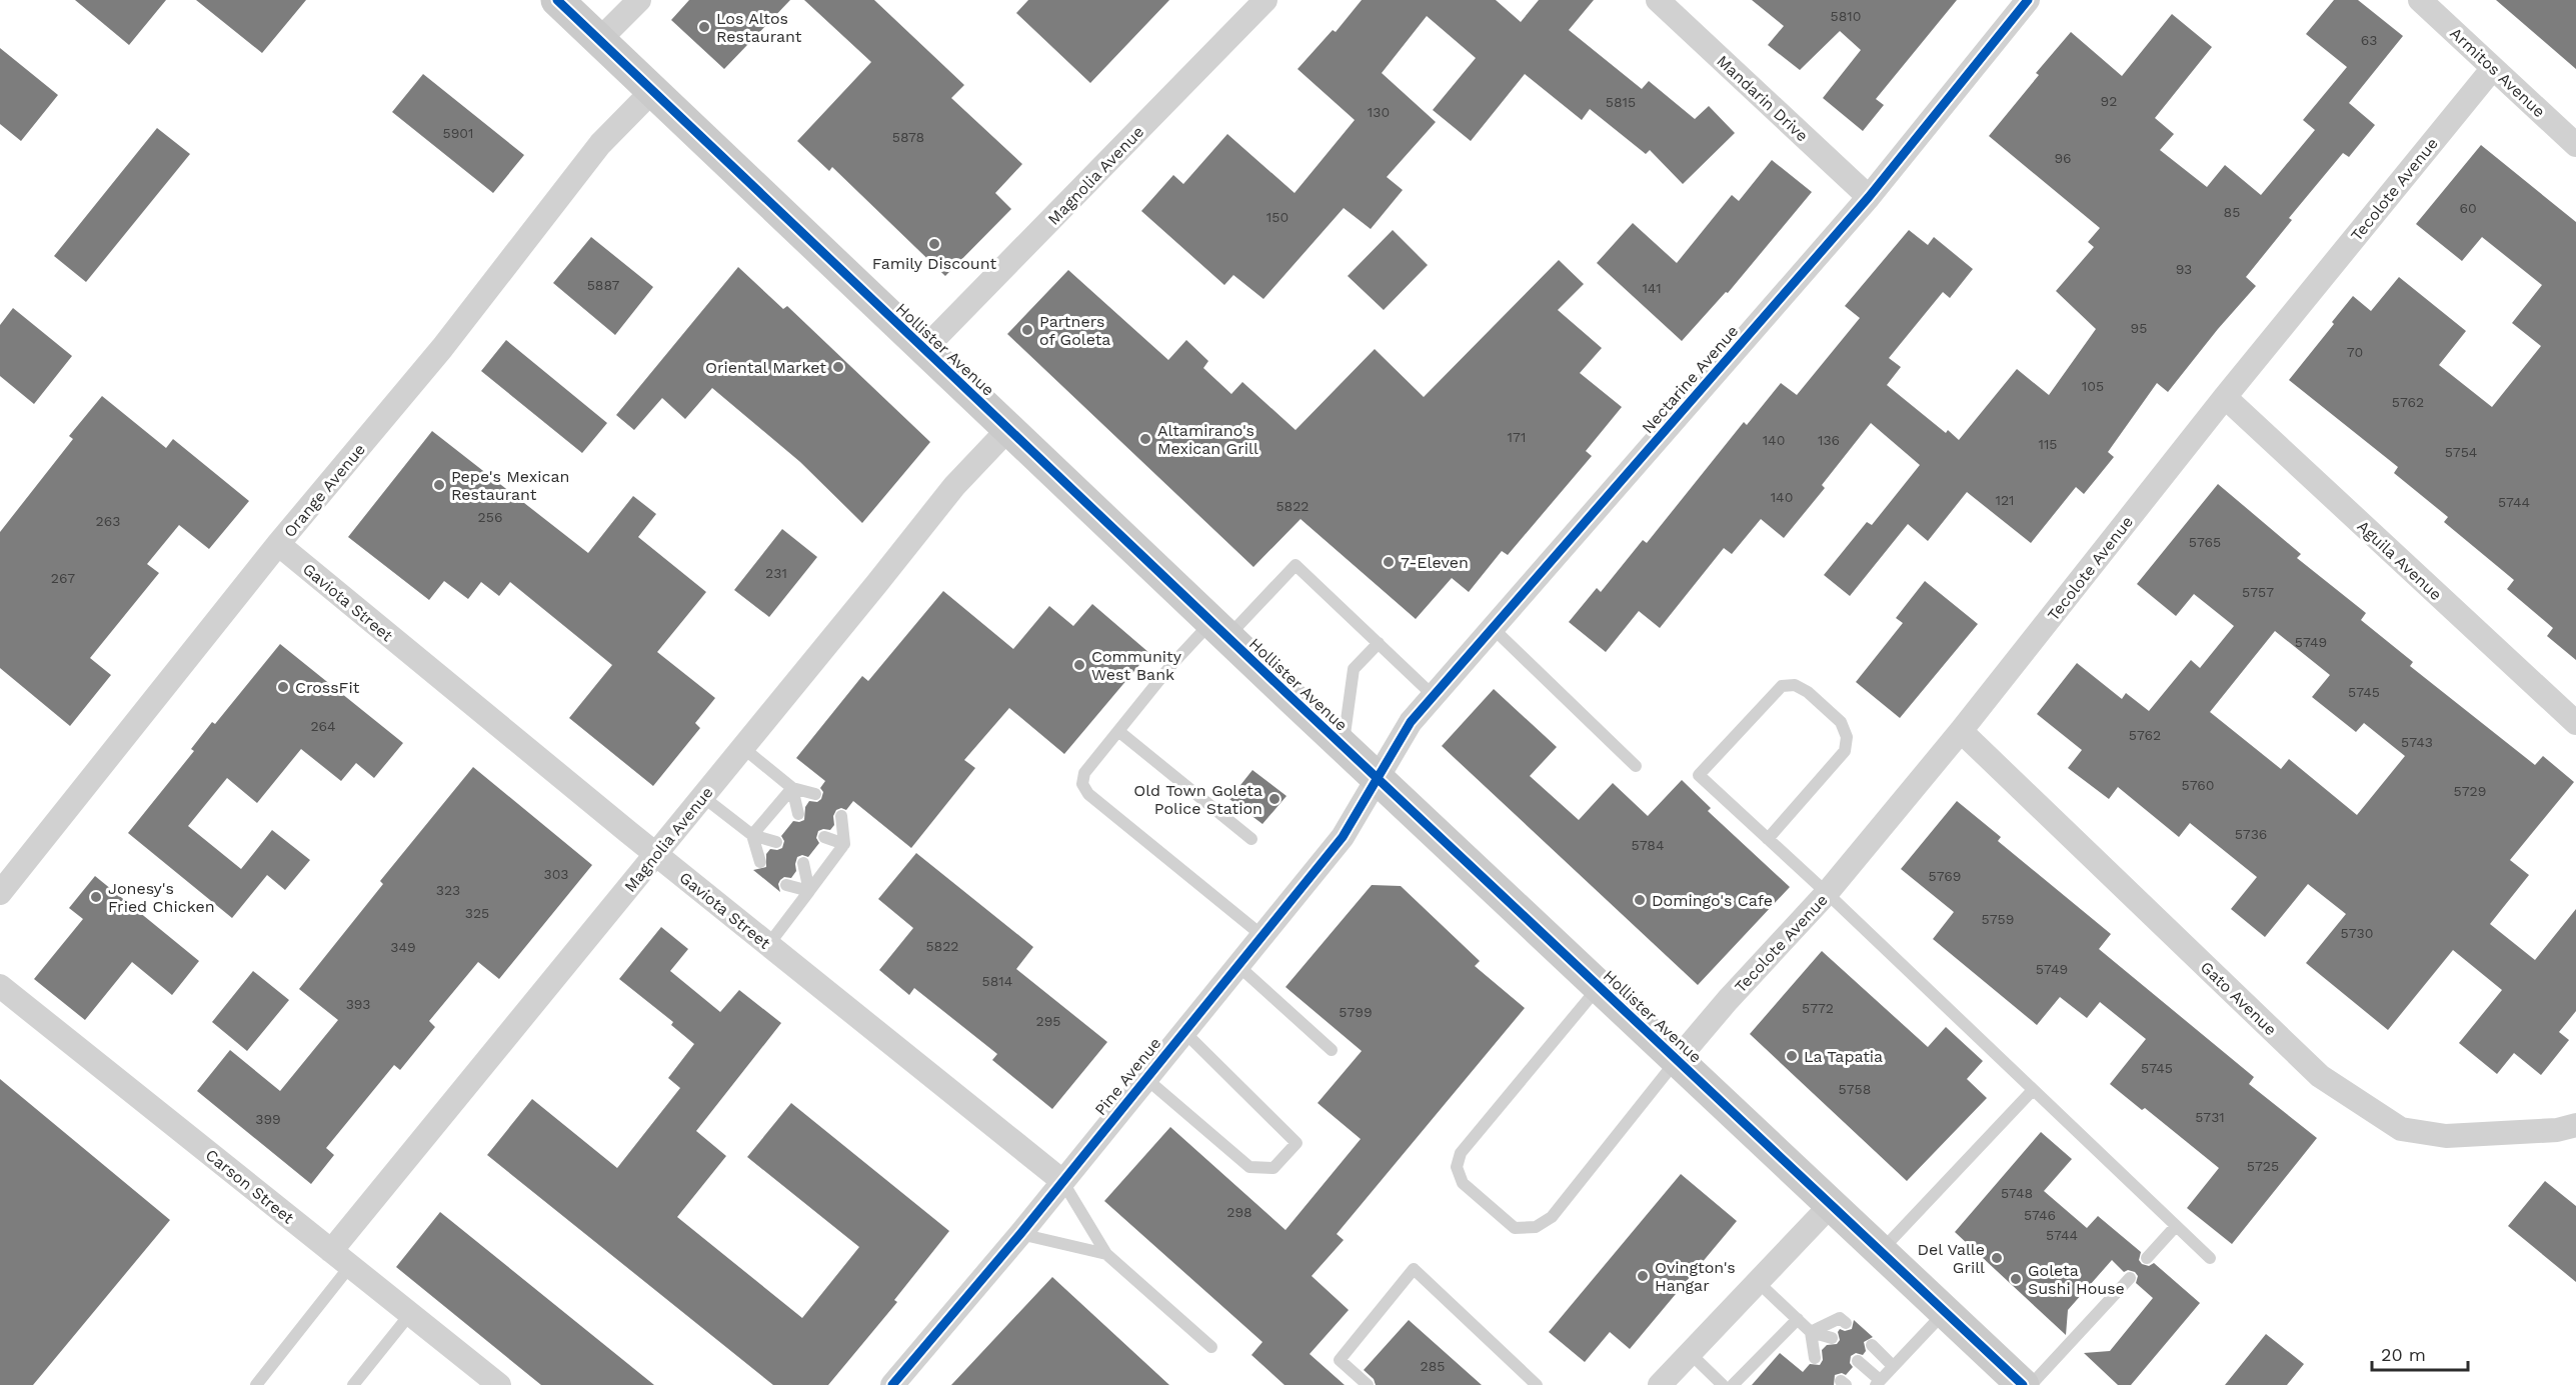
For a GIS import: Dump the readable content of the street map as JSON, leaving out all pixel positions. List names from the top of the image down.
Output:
{
  "streets": {
    "main road": ["Hollister Avenue"],
    "street": [
      "Armitos Avenue",
      "Mandarin Drive",
      "Magnolia Avenue",
      "Tecolote Avenue",
      "Nectarine Avenue",
      "Orange Avenue",
      "Aguila Avenue",
      "Gaviota Street",
      "Gato Avenue",
      "Pine Avenue",
      "Carson Street"
    ]
  },
  "crossings": [
    ["Armitos Avenue", "Tecolote Avenue"],
    ["Mandarin Drive", "Nectarine Avenue"],
    ["Magnolia Avenue", "Hollister Avenue"],
    ["Magnolia Avenue", "Gaviota Street"],
    ["Magnolia Avenue", "Carson Street"],
    ["Tecolote Avenue", "Hollister Avenue"],
    ["Tecolote Avenue", "Aguila Avenue"],
    ["Tecolote Avenue", "Gato Avenue"],
    ["Hollister Avenue", "Nectarine Avenue"],
    ["Hollister Avenue", "Orange Avenue"],
    ["Hollister Avenue", "Pine Avenue"],
    ["Nectarine Avenue", "Pine Avenue"],
    ["Orange Avenue", "Gaviota Street"],
    ["Gaviota Street", "Pine Avenue"]
  ],
  "places": [
    "Los Altos Restaurant",
    "Family Discount",
    "Partners of Goleta",
    "Oriental Market",
    "Altamirano's Mexican Grill",
    "Pepe's Mexican Restaurant",
    "7-Eleven",
    "Community West Bank",
    "CrossFit",
    "Old Town Goleta Police Station",
    "Jonesy's Fried Chicken",
    "Domingo's Cafe",
    "La Tapatia",
    "Del Valle Grill",
    "Ovington's Hangar",
    "Goleta Sushi House"
  ],
  "house_numbers": [
    "5810",
    "63",
    "92",
    "5815",
    "130",
    "5901",
    "5878",
    "96",
    "60",
    "85",
    "150",
    "93",
    "5887",
    "141",
    "95",
    "70",
    "105",
    "5762",
    "171",
    "140",
    "136",
    "115",
    "5754",
    "140",
    "121",
    "5744",
    "5822",
    "256",
    "263",
    "5765",
    "231",
    "267",
    "5757",
    "5749",
    "5745",
    "264",
    "5762",
    "5743",
    "5760",
    "5729",
    "5736",
    "5784",
    "303",
    "5769",
    "323",
    "325",
    "5759",
    "5730",
    "5822",
    "349",
    "5749",
    "5814",
    "393",
    "5772",
    "5799",
    "295",
    "5745",
    "5758",
    "5731",
    "399",
    "5725",
    "5748",
    "298",
    "5746",
    "5744",
    "285"
  ],
  "scale_bar": "20 m"
}
